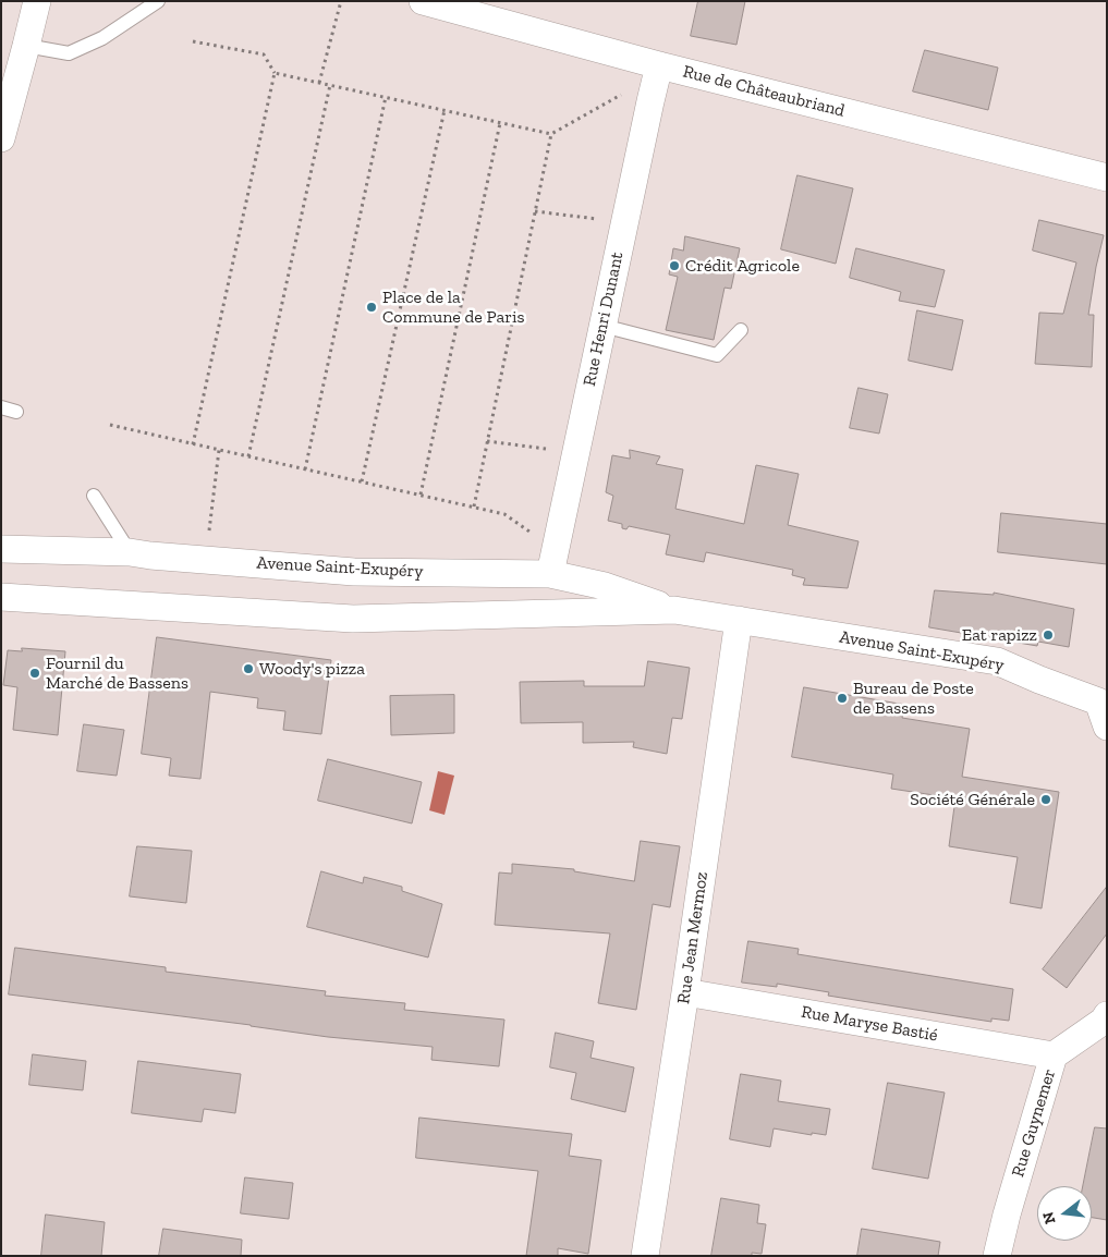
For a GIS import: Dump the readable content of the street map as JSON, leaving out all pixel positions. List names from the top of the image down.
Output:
{
  "streets": {
    "street": [
      "Rue de Châteaubriand",
      "Rue Henri Dunant",
      "Avenue Saint-Exupéry",
      "Rue Jean Mermoz",
      "Rue Maryse Bastié",
      "Rue Guynemer"
    ]
  },
  "crossings": [
    ["Rue de Châteaubriand", "Rue Henri Dunant"],
    ["Rue Henri Dunant", "Avenue Saint-Exupéry"],
    ["Avenue Saint-Exupéry", "Rue Jean Mermoz"],
    ["Rue Jean Mermoz", "Rue Maryse Bastié"],
    ["Rue Maryse Bastié", "Rue Guynemer"]
  ],
  "places": [
    "Crédit Agricole",
    "Place de la Commune de Paris",
    "Eat rapizz",
    "Woody's pizza",
    "Fournil du Marché de Bassens",
    "Bureau de Poste de Bassens",
    "Société Générale"
  ],
  "north": "left"
}
